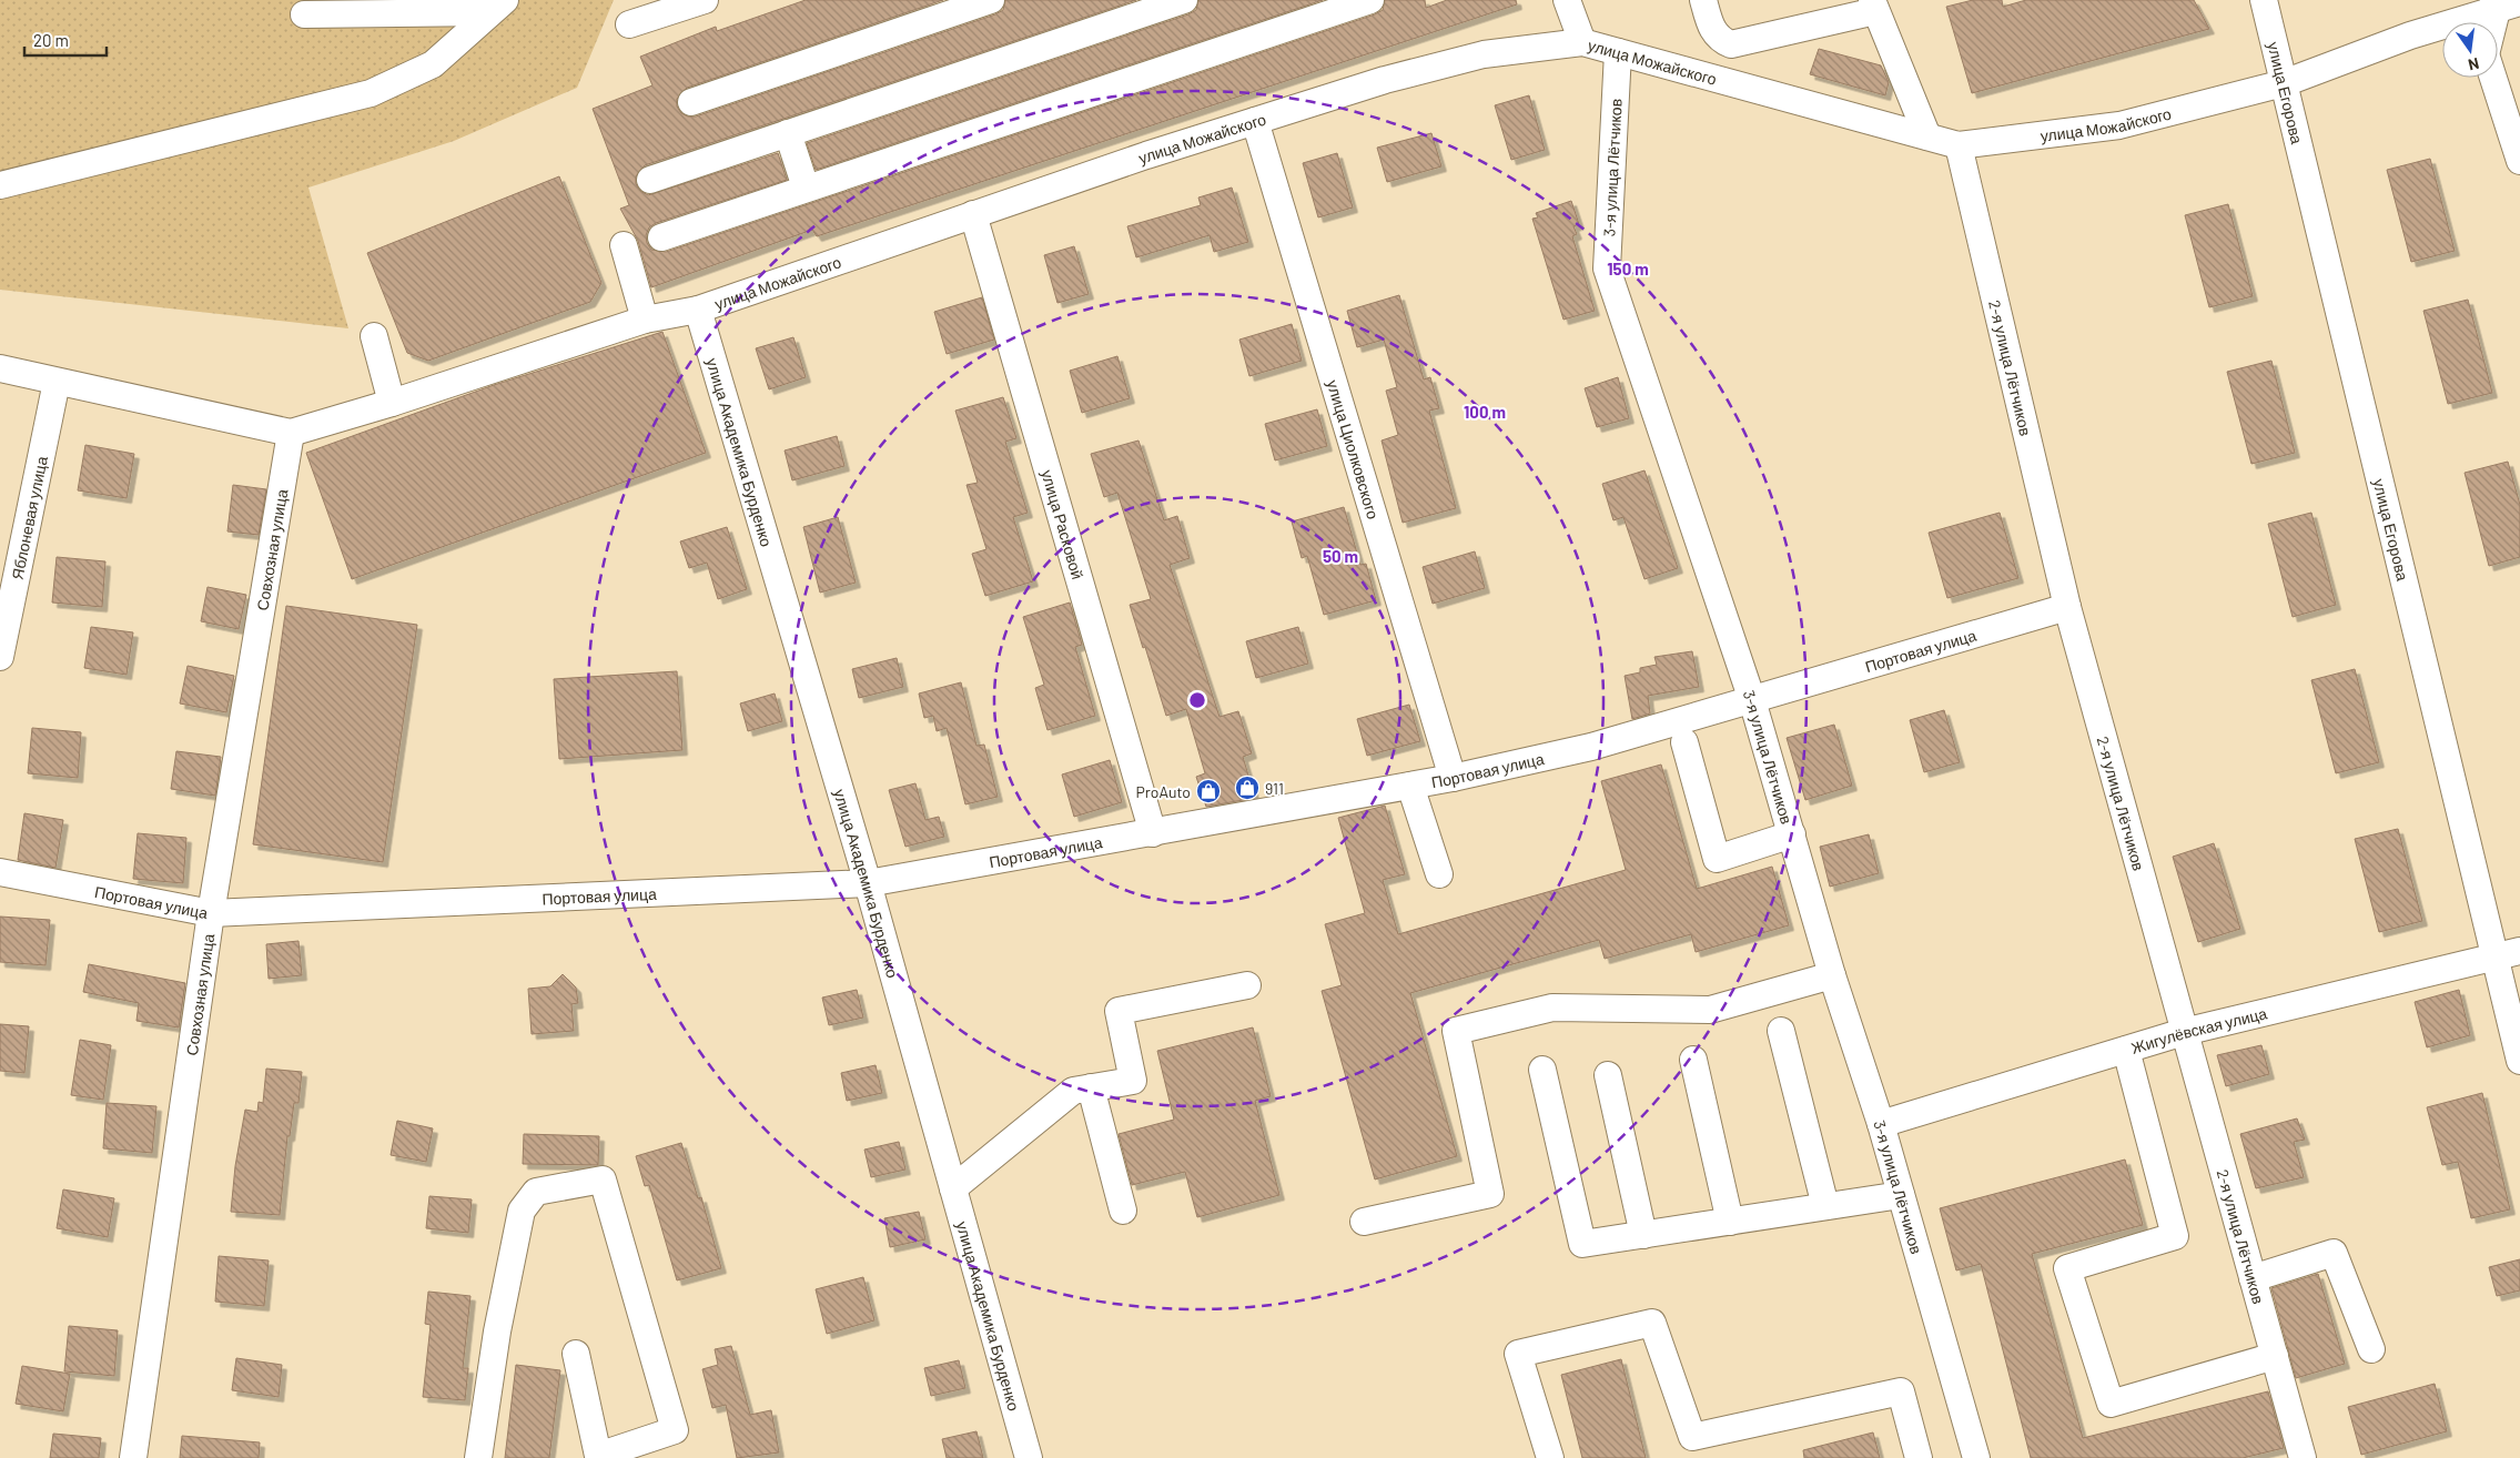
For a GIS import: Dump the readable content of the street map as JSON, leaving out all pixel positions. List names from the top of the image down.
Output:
{
  "streets": {
    "street": [
      "улица Можайского",
      "улица Егорова",
      "3-я улица Лётчиков",
      "2-я улица Лётчиков",
      "улица Циолковского",
      "улица Академика Бурденко",
      "Яблоневая улица",
      "улица Расковой",
      "Совхозная улица",
      "Портовая улица",
      "Жигулёвская улица"
    ]
  },
  "crossings": [
    ["улица Можайского", "улица Егорова"],
    ["улица Можайского", "3-я улица Лётчиков"],
    ["улица Можайского", "2-я улица Лётчиков"],
    ["улица Можайского", "улица Циолковского"],
    ["улица Можайского", "улица Академика Бурденко"],
    ["улица Можайского", "улица Расковой"],
    ["улица Можайского", "Совхозная улица"],
    ["улица Егорова", "Жигулёвская улица"],
    ["3-я улица Лётчиков", "Портовая улица"],
    ["3-я улица Лётчиков", "Жигулёвская улица"],
    ["2-я улица Лётчиков", "Портовая улица"],
    ["2-я улица Лётчиков", "Жигулёвская улица"],
    ["улица Циолковского", "Портовая улица"],
    ["улица Академика Бурденко", "Портовая улица"],
    ["улица Расковой", "Портовая улица"],
    ["Совхозная улица", "Портовая улица"]
  ],
  "places": {
    "shop": ["911", "ProAuto"]
  },
  "scale_bar": "20 m",
  "north": "bottom",
  "rings": ["150 m", "100 m", "50 m"]
}
